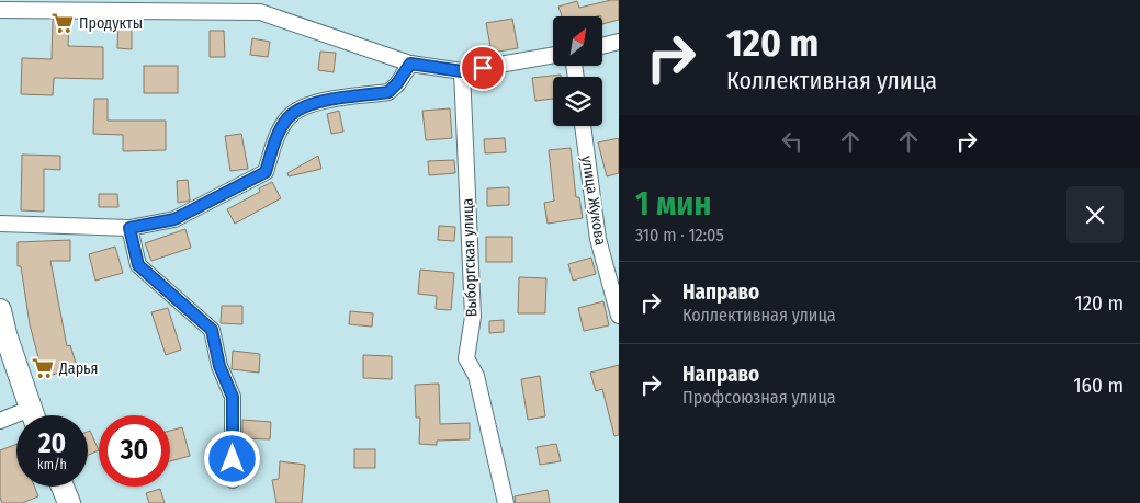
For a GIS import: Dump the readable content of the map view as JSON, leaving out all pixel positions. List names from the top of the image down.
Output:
{
  "streets": {
    "street": ["улица Жукова", "Выборгская улица"]
  },
  "places": {
    "supermarket": ["Продукты", "Дарья"]
  },
  "north": "top right",
  "page": {
    "turn": ["120 m", "Коллективная улица"],
    "heading": ["1 мин", "310 m · 12:05"],
    "list": [
      {
        "name": "Направо",
        "note": "Коллективная улица",
        "value": "120 m"
      },
      {
        "name": "Направо",
        "note": "Профсоюзная улица",
        "value": "160 m"
      }
    ],
    "speed": "20 km/h",
    "limit": "30"
  }
}
